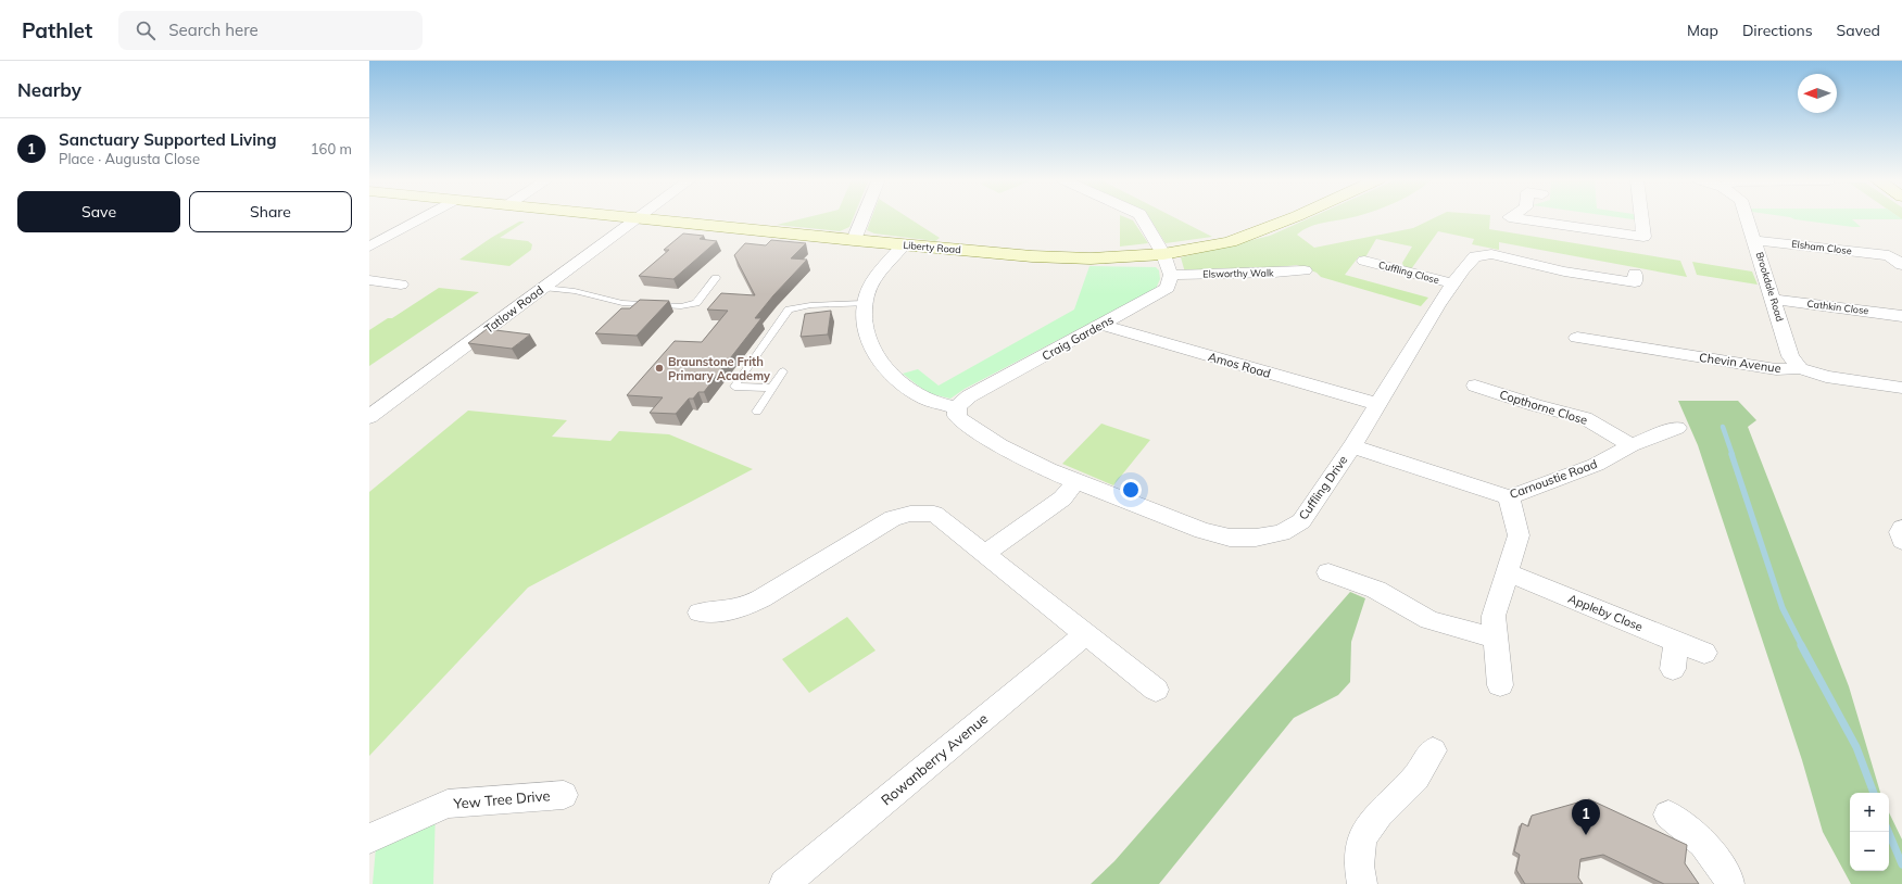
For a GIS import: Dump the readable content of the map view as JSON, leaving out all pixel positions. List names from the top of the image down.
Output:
{
  "streets": {
    "street": [
      "Liberty Road",
      "Elsham Close",
      "Cuffling Close",
      "Elsworthy Walk",
      "Brookdale Road",
      "Cathkin Close",
      "Tatlow Road",
      "Craig Gardens",
      "Chevin Avenue",
      "Amos Road",
      "Copthorne Close",
      "Carnoustie Road",
      "Cuffling Drive",
      "Appleby Close",
      "Rowanberry Avenue",
      "Yew Tree Drive"
    ]
  },
  "crossings": [
    ["Liberty Road", "Tatlow Road"],
    ["Elsham Close", "Brookdale Road"],
    ["Cuffling Close", "Cuffling Drive"],
    ["Elsworthy Walk", "Craig Gardens"],
    ["Brookdale Road", "Cathkin Close"],
    ["Brookdale Road", "Chevin Avenue"],
    ["Craig Gardens", "Amos Road"],
    ["Craig Gardens", "Cuffling Drive"],
    ["Amos Road", "Cuffling Drive"],
    ["Copthorne Close", "Carnoustie Road"],
    ["Carnoustie Road", "Cuffling Drive"]
  ],
  "places": ["Braunstone Frith Primary Academy"],
  "north": "left",
  "page": {
    "header": "Pathlet",
    "search": "Search here",
    "nav": ["Map", "Directions", "Saved"],
    "heading": "Nearby",
    "list": [
      {
        "mark": "1",
        "name": "Sanctuary Supported Living",
        "note": "Place · Augusta Close",
        "value": "160 m"
      }
    ],
    "buttons": ["Save", "Share"],
    "map_buttons": ["+", "−"],
    "pins": "1"
  }
}
